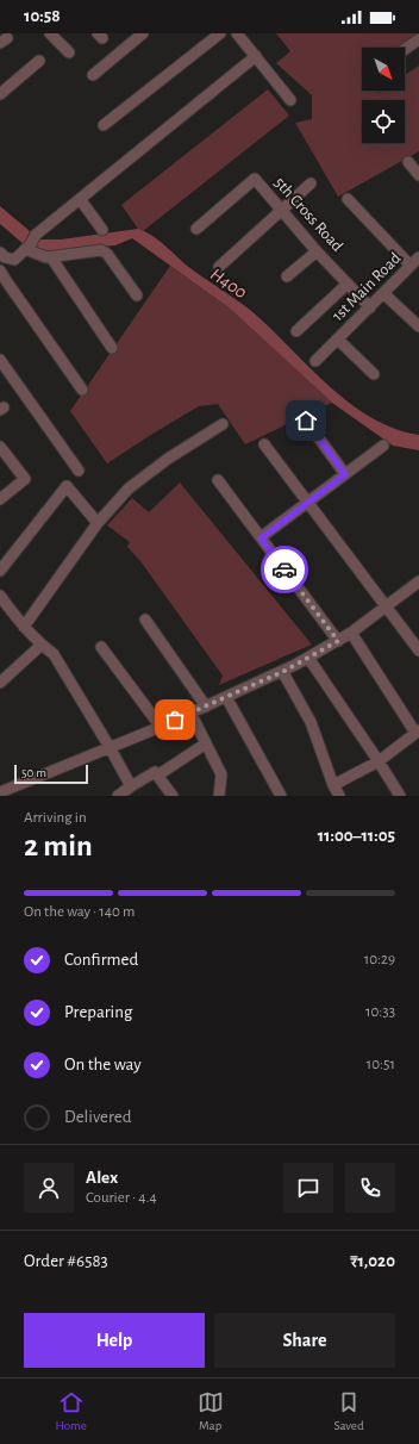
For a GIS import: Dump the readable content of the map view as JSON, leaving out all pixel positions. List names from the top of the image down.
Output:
{
  "streets": {
    "street": ["5th Cross Road", "1st Main Road"]
  },
  "crossings": [
    ["5th Cross Road", "1st Main Road"]
  ],
  "water": ["H400"],
  "scale_bar": "50 m",
  "north": "bottom right",
  "page": {
    "status": "10:58",
    "scale": "50 m",
    "heading": ["2 min", "Arriving in", "11:00–11:05"],
    "panel": [
      "Alex",
      "Courier · 4.4",
      "Order #6583",
      "₹1,020"
    ],
    "bar": "On the way · 140 m",
    "list": [
      ["Confirmed", "10:29"],
      ["Preparing", "10:33"],
      ["On the way", "10:51"],
      "Delivered"
    ],
    "buttons": ["Help", "Share"],
    "tabs": ["Home", "Map", "Saved"]
  }
}
